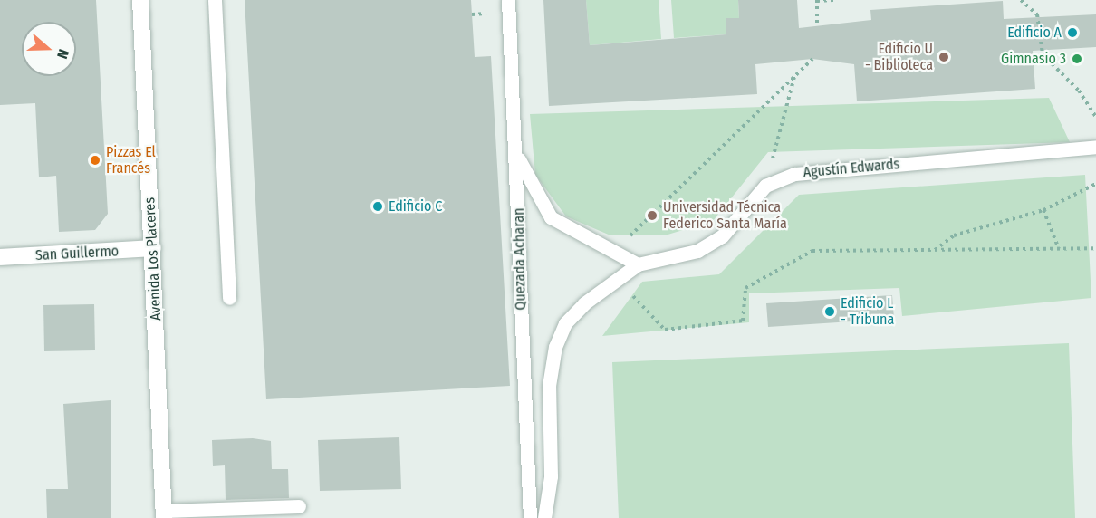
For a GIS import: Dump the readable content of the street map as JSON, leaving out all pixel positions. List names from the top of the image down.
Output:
{
  "streets": {
    "main road": ["San Guillermo", "Avenida Los Placeres"],
    "lane": ["Agustín Edwards", "Quezada Acharan"]
  },
  "crossings": [
    ["San Guillermo", "Avenida Los Placeres"]
  ],
  "places": [
    "Edificio A",
    "Edificio U - Biblioteca",
    "Gimnasio 3",
    "Pizzas El Francés",
    "Edificio C",
    "Universidad Técnica Federico Santa María",
    "Edificio L - Tribuna"
  ],
  "north": "right"
}
